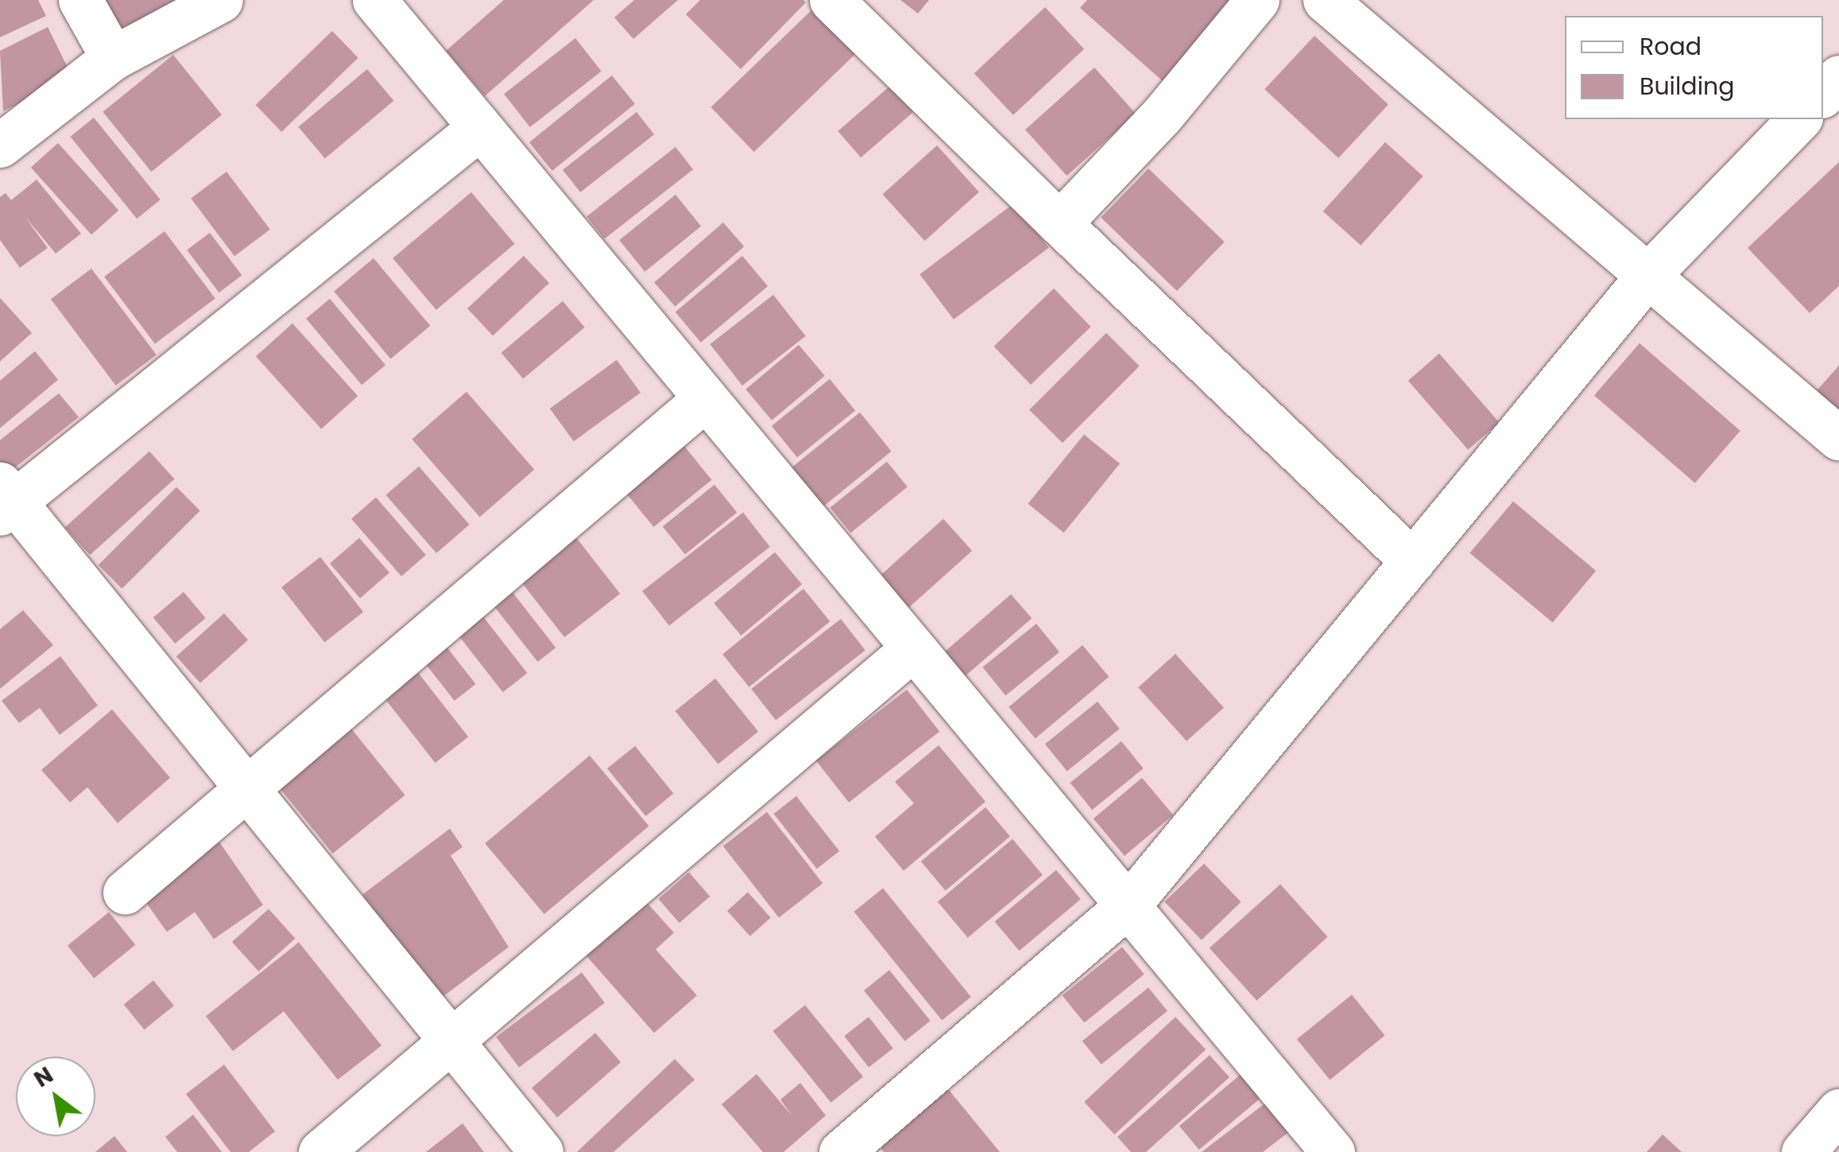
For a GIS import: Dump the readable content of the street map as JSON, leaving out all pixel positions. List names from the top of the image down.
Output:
{
  "legend": ["Road", "Building"],
  "north": "top left"
}
